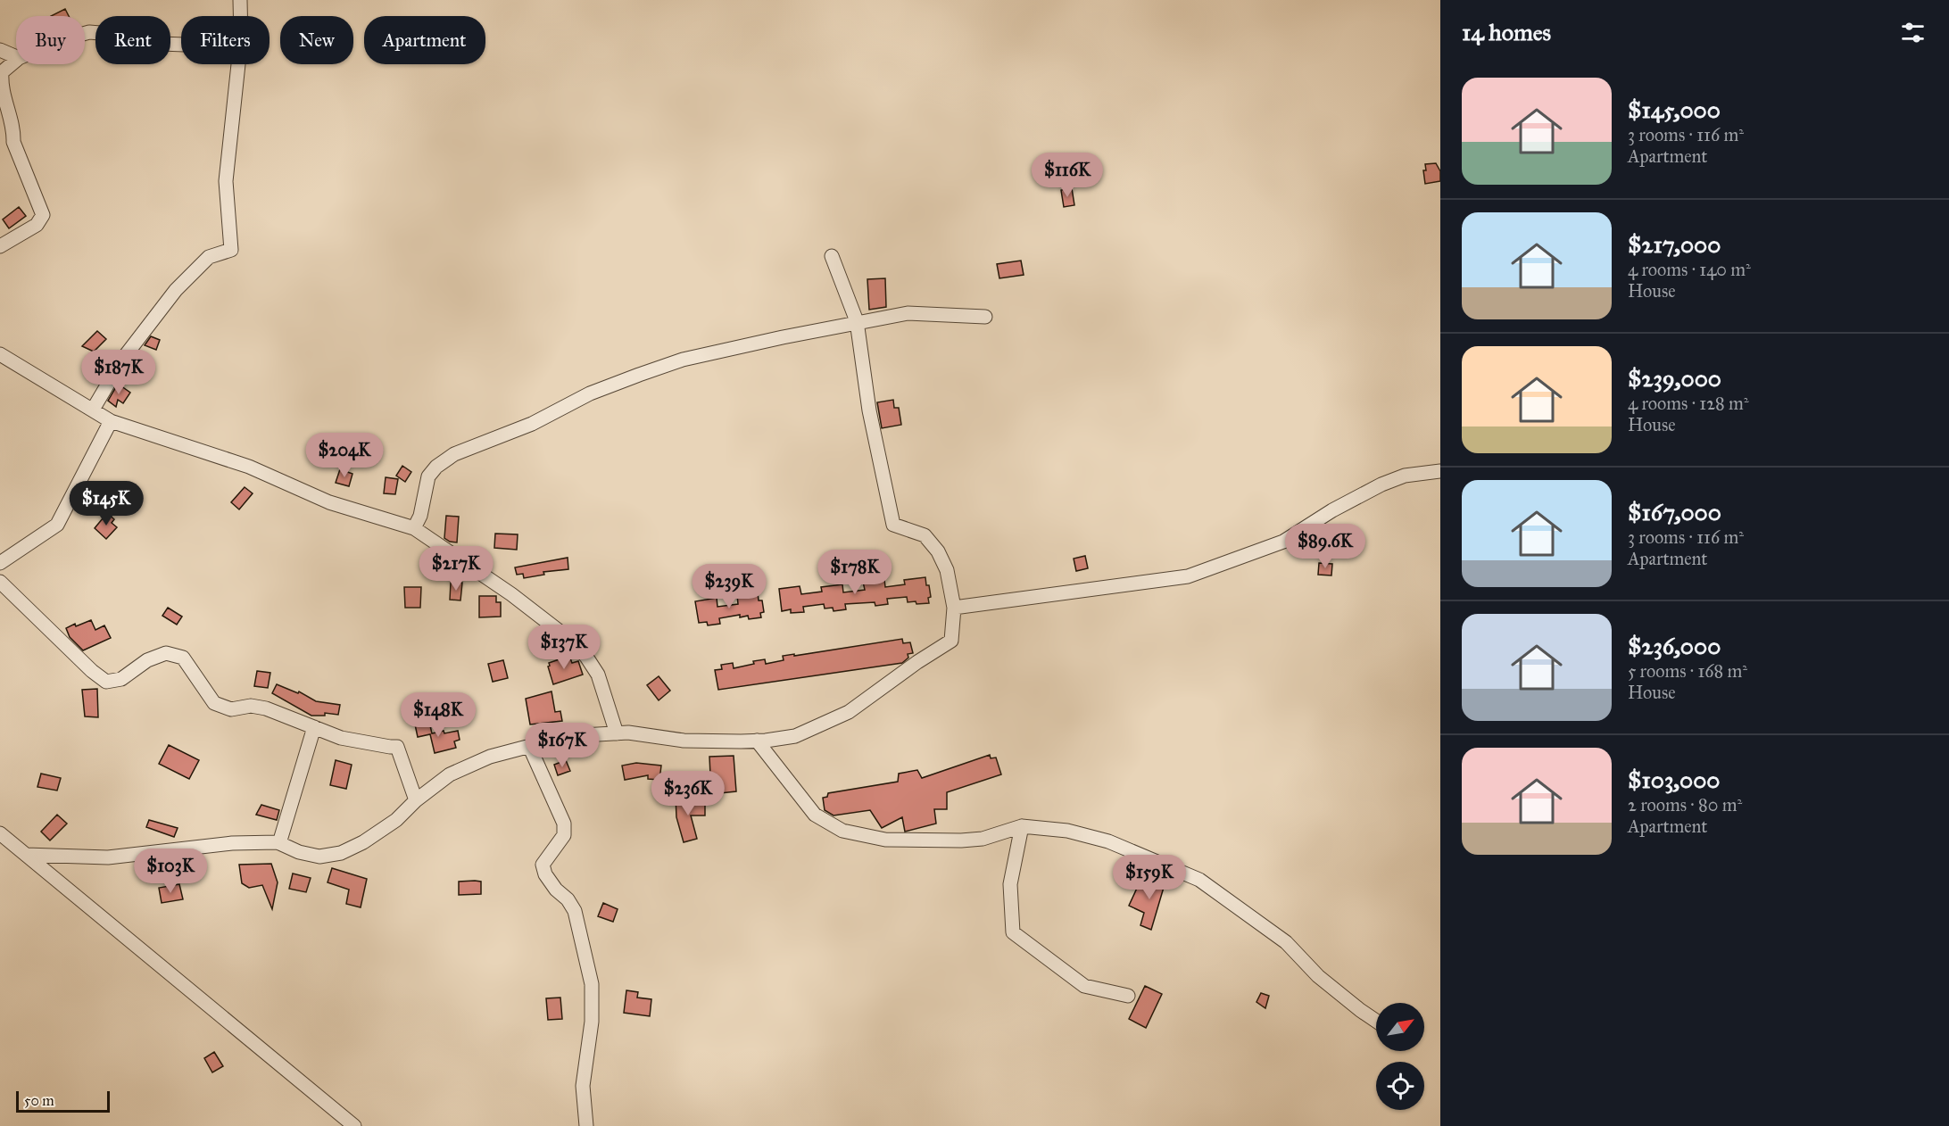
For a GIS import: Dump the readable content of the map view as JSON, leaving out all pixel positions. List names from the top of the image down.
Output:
{
  "scale_bar": "50 m",
  "north": "top right",
  "page": {
    "heading": "14 homes",
    "chip": [
      "Buy",
      "Rent",
      "Filters",
      "New",
      "Apartment"
    ],
    "list": [
      {
        "name": "$145,000",
        "note": "3 rooms · 116 m² · Apartment"
      },
      {
        "name": "$217,000",
        "note": "4 rooms · 140 m² · House"
      },
      {
        "name": "$239,000",
        "note": "4 rooms · 128 m² · House"
      },
      {
        "name": "$167,000",
        "note": "3 rooms · 116 m² · Apartment"
      },
      {
        "name": "$236,000",
        "note": "5 rooms · 168 m² · House"
      },
      {
        "name": "$103,000",
        "note": "2 rooms · 80 m² · Apartment"
      }
    ],
    "price": [
      "$116K",
      "$187K",
      "$204K",
      "$145K",
      "$89.6K",
      "$217K",
      "$178K",
      "$239K",
      "$137K",
      "$148K",
      "$167K",
      "$236K",
      "$103K",
      "$159K"
    ],
    "scale": "50 m"
  }
}
